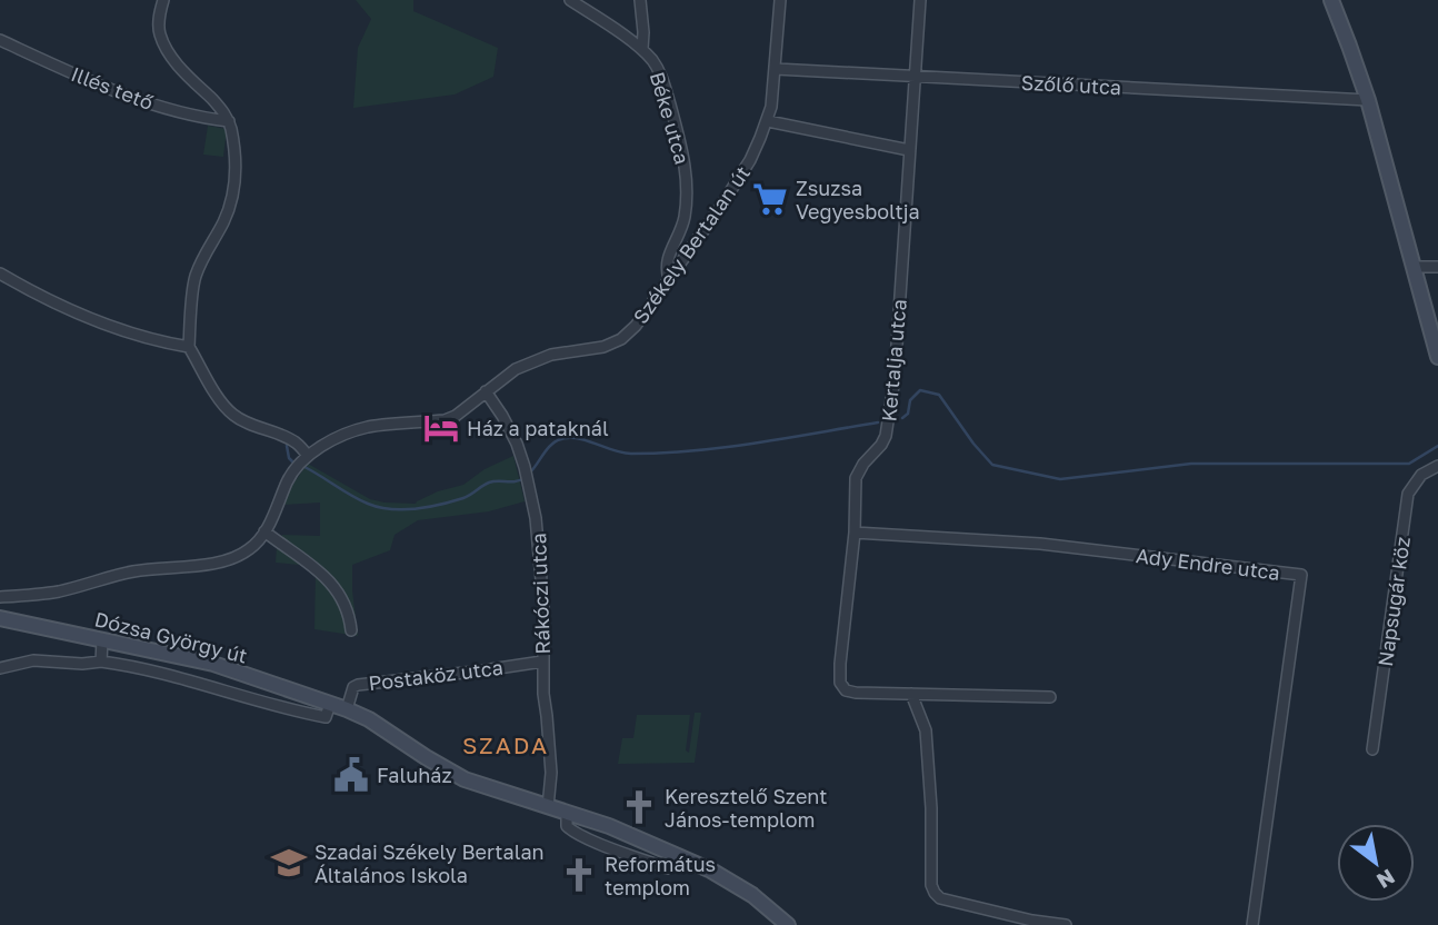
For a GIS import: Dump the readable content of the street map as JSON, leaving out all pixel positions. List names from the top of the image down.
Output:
{
  "streets": {
    "main road": ["Dózsa György út"],
    "street": [
      "Szőlő utca",
      "Illés tető",
      "Béke utca",
      "Székely Bertalan út",
      "Kertalja utca",
      "Ady Endre utca",
      "Rákóczi utca",
      "Napsugár köz",
      "Postaköz utca"
    ]
  },
  "crossings": [
    ["Szőlő utca", "Székely Bertalan út"],
    ["Szőlő utca", "Kertalja utca"],
    ["Béke utca", "Székely Bertalan út"],
    ["Székely Bertalan út", "Rákóczi utca"],
    ["Kertalja utca", "Ady Endre utca"],
    ["Rákóczi utca", "Dózsa György út"],
    ["Rákóczi utca", "Postaköz utca"],
    ["Dózsa György út", "Postaköz utca"]
  ],
  "districts": ["SZADA"],
  "places": {
    "supermarket": ["Zsuzsa Vegyesboltja"],
    "hotel": ["Ház a pataknál"],
    "public building": ["Faluház"],
    "church": ["Keresztelő Szent János-templom", "Református templom"],
    "school or university": ["Szadai Székely Bertalan Általános Iskola"]
  },
  "north": "bottom right"
}
